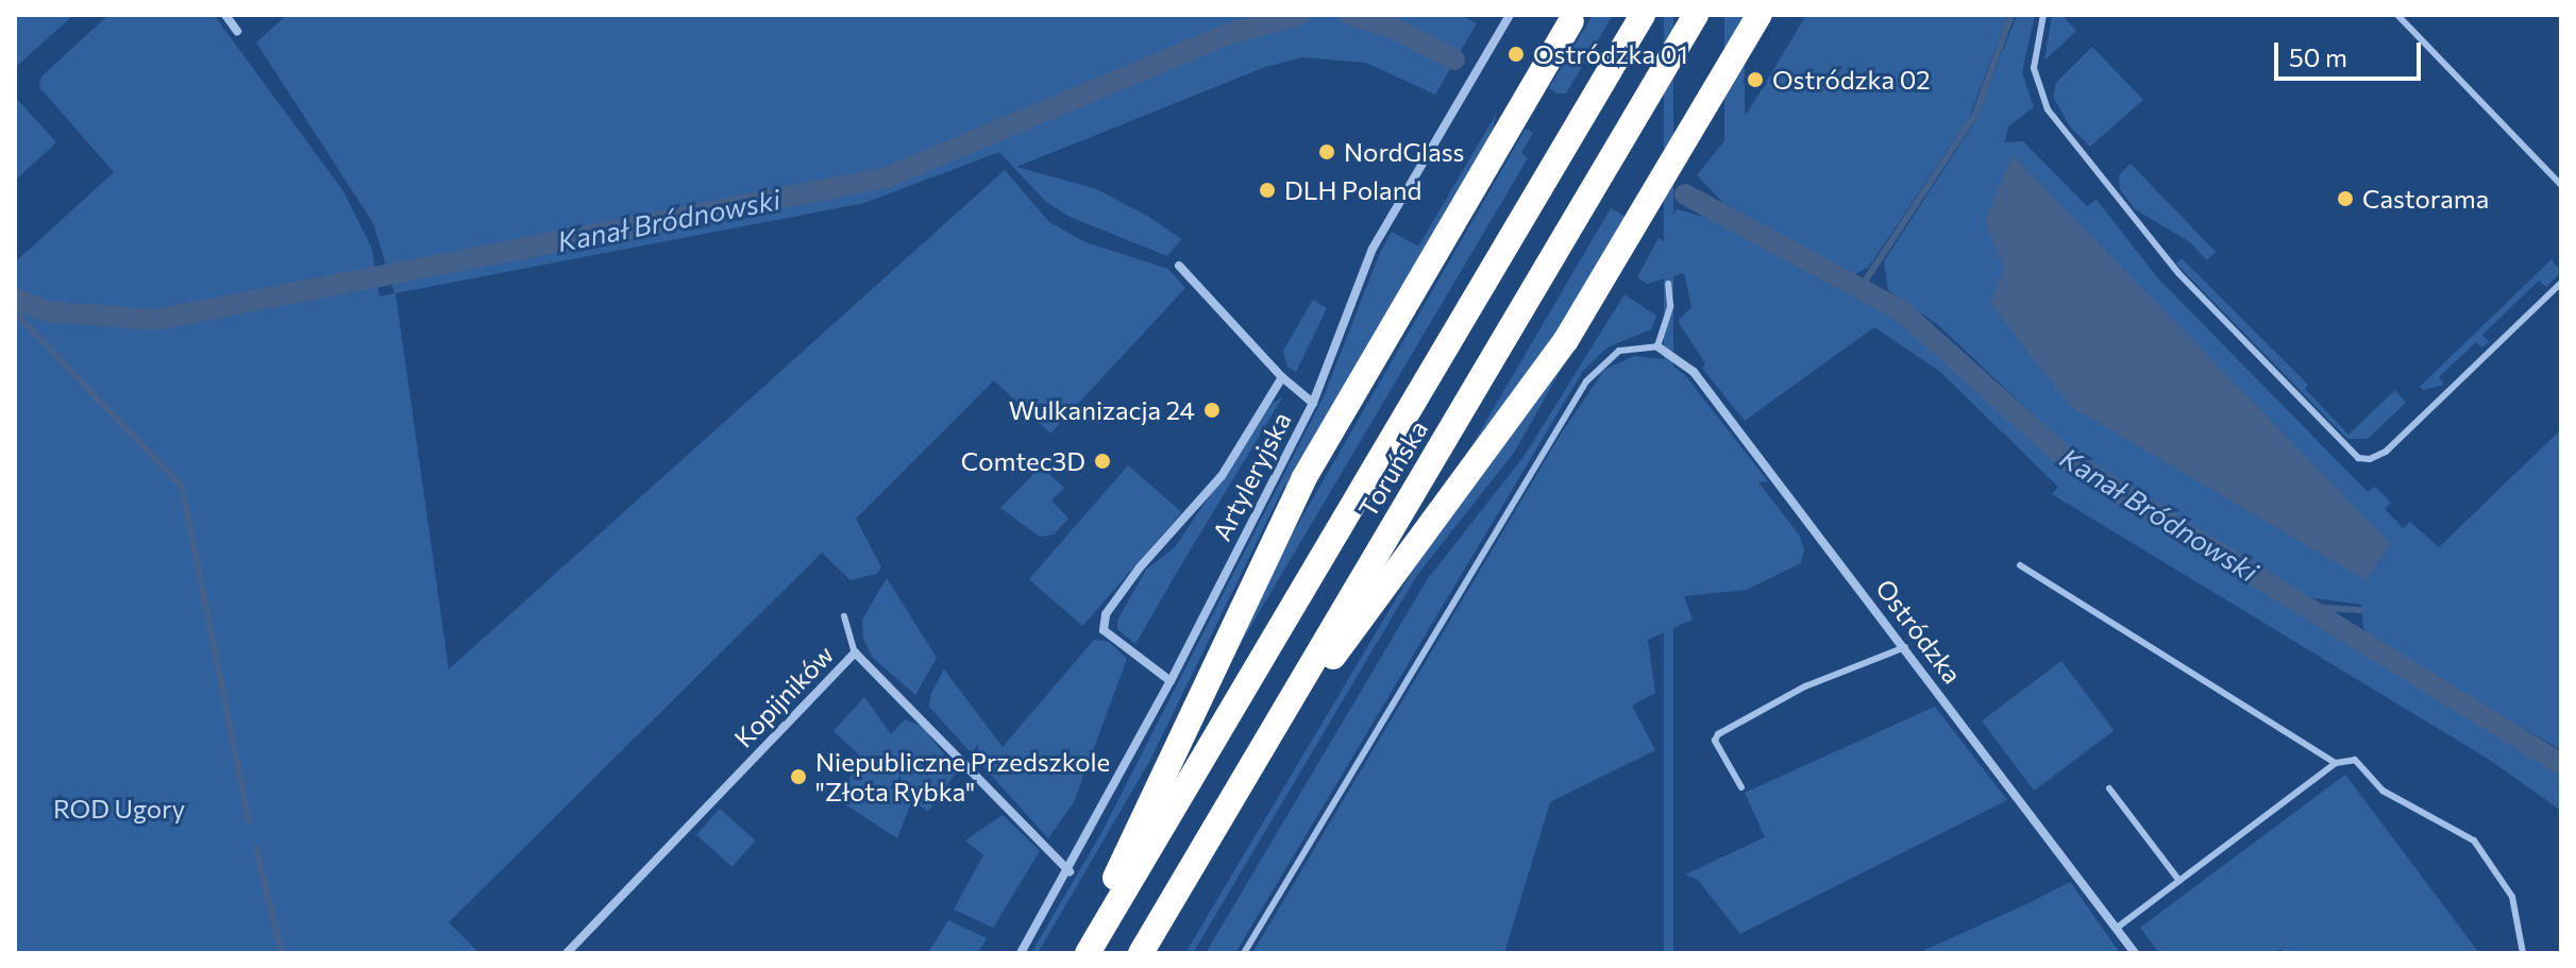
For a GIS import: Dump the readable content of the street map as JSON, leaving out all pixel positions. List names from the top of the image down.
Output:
{
  "streets": {
    "highway": ["Toruńska"],
    "street": ["Artyleryjska", "Ostródzka", "Kopijników"]
  },
  "crossings": [
    ["Artyleryjska", "Kopijników"]
  ],
  "water": ["Kanał Bródnowski"],
  "parks": ["ROD Ugory"],
  "places": [
    "Ostródzka 01",
    "Ostródzka 02",
    "NordGlass",
    "DLH Poland",
    "Castorama",
    "Wulkanizacja 24",
    "Comtec3D",
    "Niepubliczne Przedszkole \"Złota Rybka\""
  ],
  "scale_bar": "50 m"
}
